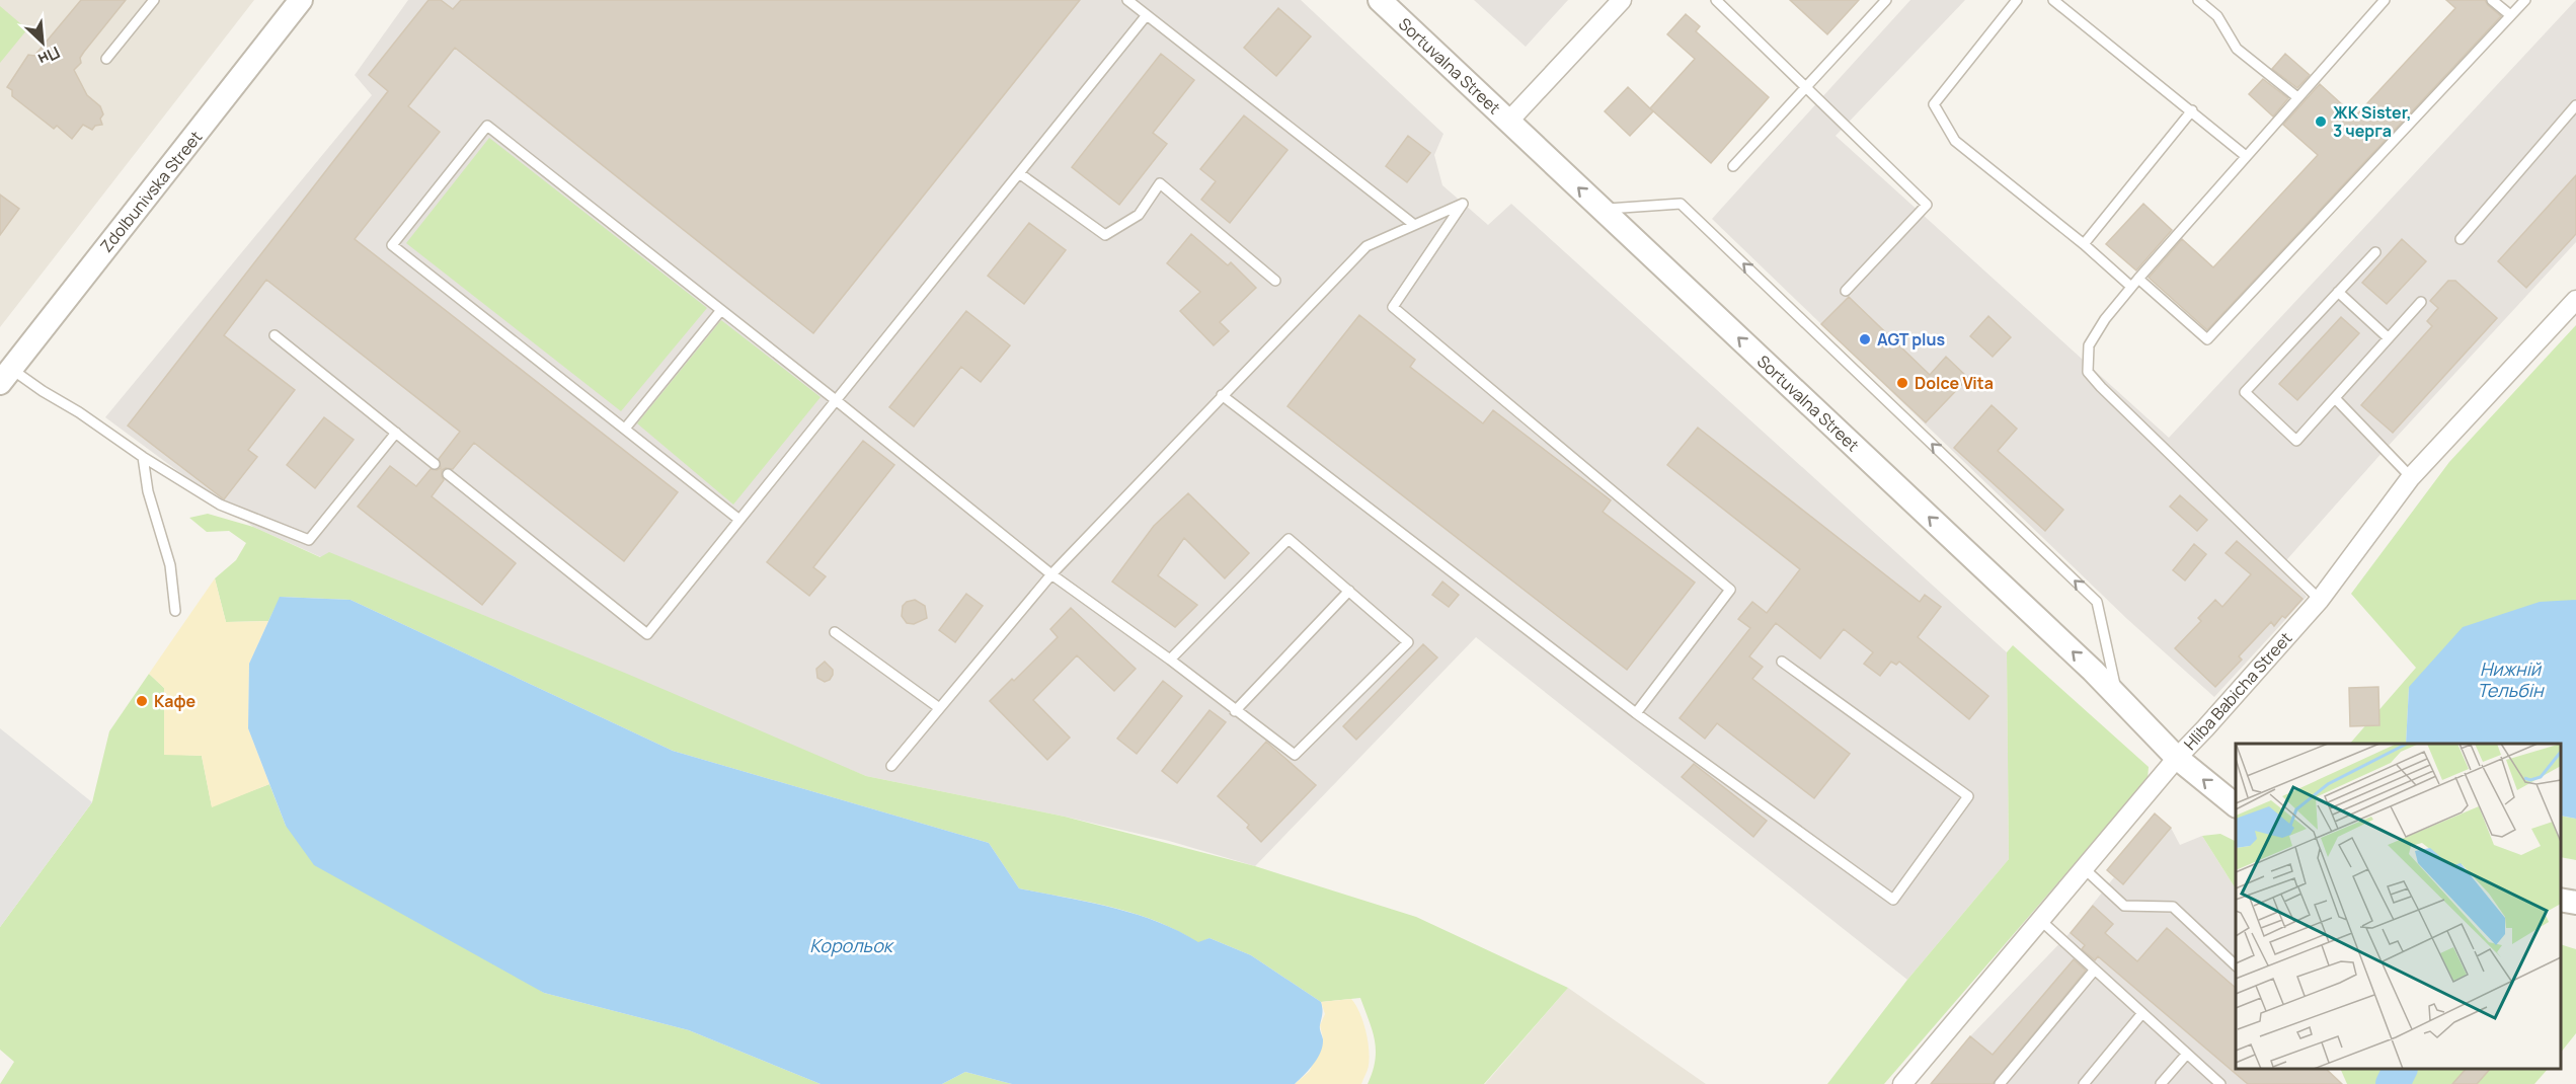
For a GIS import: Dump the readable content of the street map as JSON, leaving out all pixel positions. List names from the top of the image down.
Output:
{
  "streets": {
    "street": ["Sortuvalna Street", "Zdolbunivska Street", "Hliba Babicha Street"]
  },
  "crossings": [
    ["Sortuvalna Street", "Hliba Babicha Street"]
  ],
  "one_way": ["Sortuvalna Street"],
  "water": ["Нижній Тельбін", "Корольок"],
  "places": [
    "ЖК Sister, 3 черга",
    "AGT plus",
    "Dolce Vita",
    "Кафе"
  ],
  "north": "bottom right"
}
